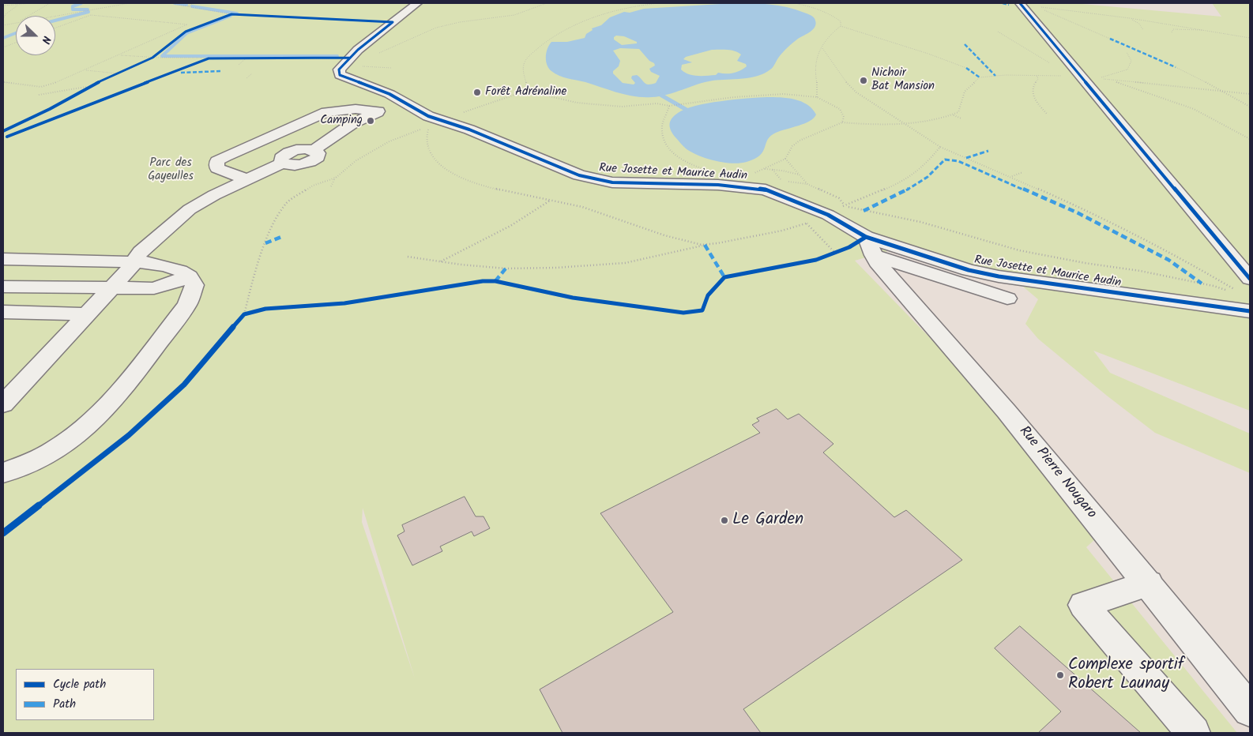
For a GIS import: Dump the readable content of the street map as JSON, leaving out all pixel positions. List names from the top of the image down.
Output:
{
  "streets": {
    "street": ["Rue Josette et Maurice Audin", "Rue Pierre Nougaro"]
  },
  "crossings": [
    ["Rue Josette et Maurice Audin", "Rue Pierre Nougaro"]
  ],
  "parks": ["Parc des Gayeulles"],
  "places": [
    "Nichoir Bat Mansion",
    "Forêt Adrénaline",
    "Camping",
    "Le Garden",
    "Complexe sportif Robert Launay"
  ],
  "legend": ["Cycle path", "Path"],
  "north": "right"
}
